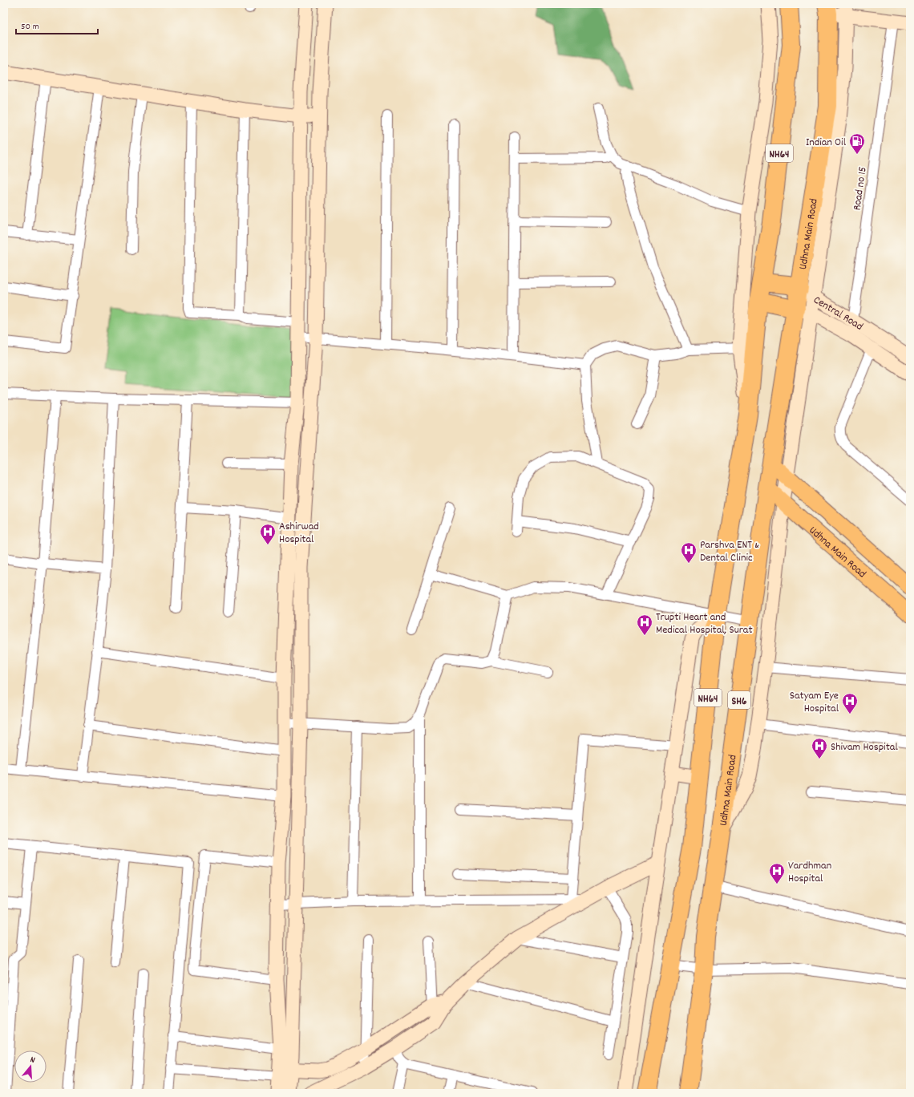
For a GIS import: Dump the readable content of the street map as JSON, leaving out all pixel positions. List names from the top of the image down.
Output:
{
  "streets": {
    "highway": [
      "NH64",
      "Udhna Main Road",
      "Central Road",
      "SH6"
    ],
    "street": ["Road no 15"]
  },
  "crossings": [
    ["NH64", "Central Road"],
    ["Road no 15", "Central Road"],
    ["Udhna Main Road", "Central Road"]
  ],
  "places": {
    "fuel station": ["Indian Oil"],
    "hospital": [
      "Ashirwad Hospital",
      "Parshva ENT & Dental Clinic",
      "Trupti Heart and Medical Hospital, Surat",
      "Satyam Eye Hospital",
      "Shivam Hospital",
      "Vardhman Hospital"
    ]
  },
  "scale_bar": "50 m",
  "north": "top"
}
